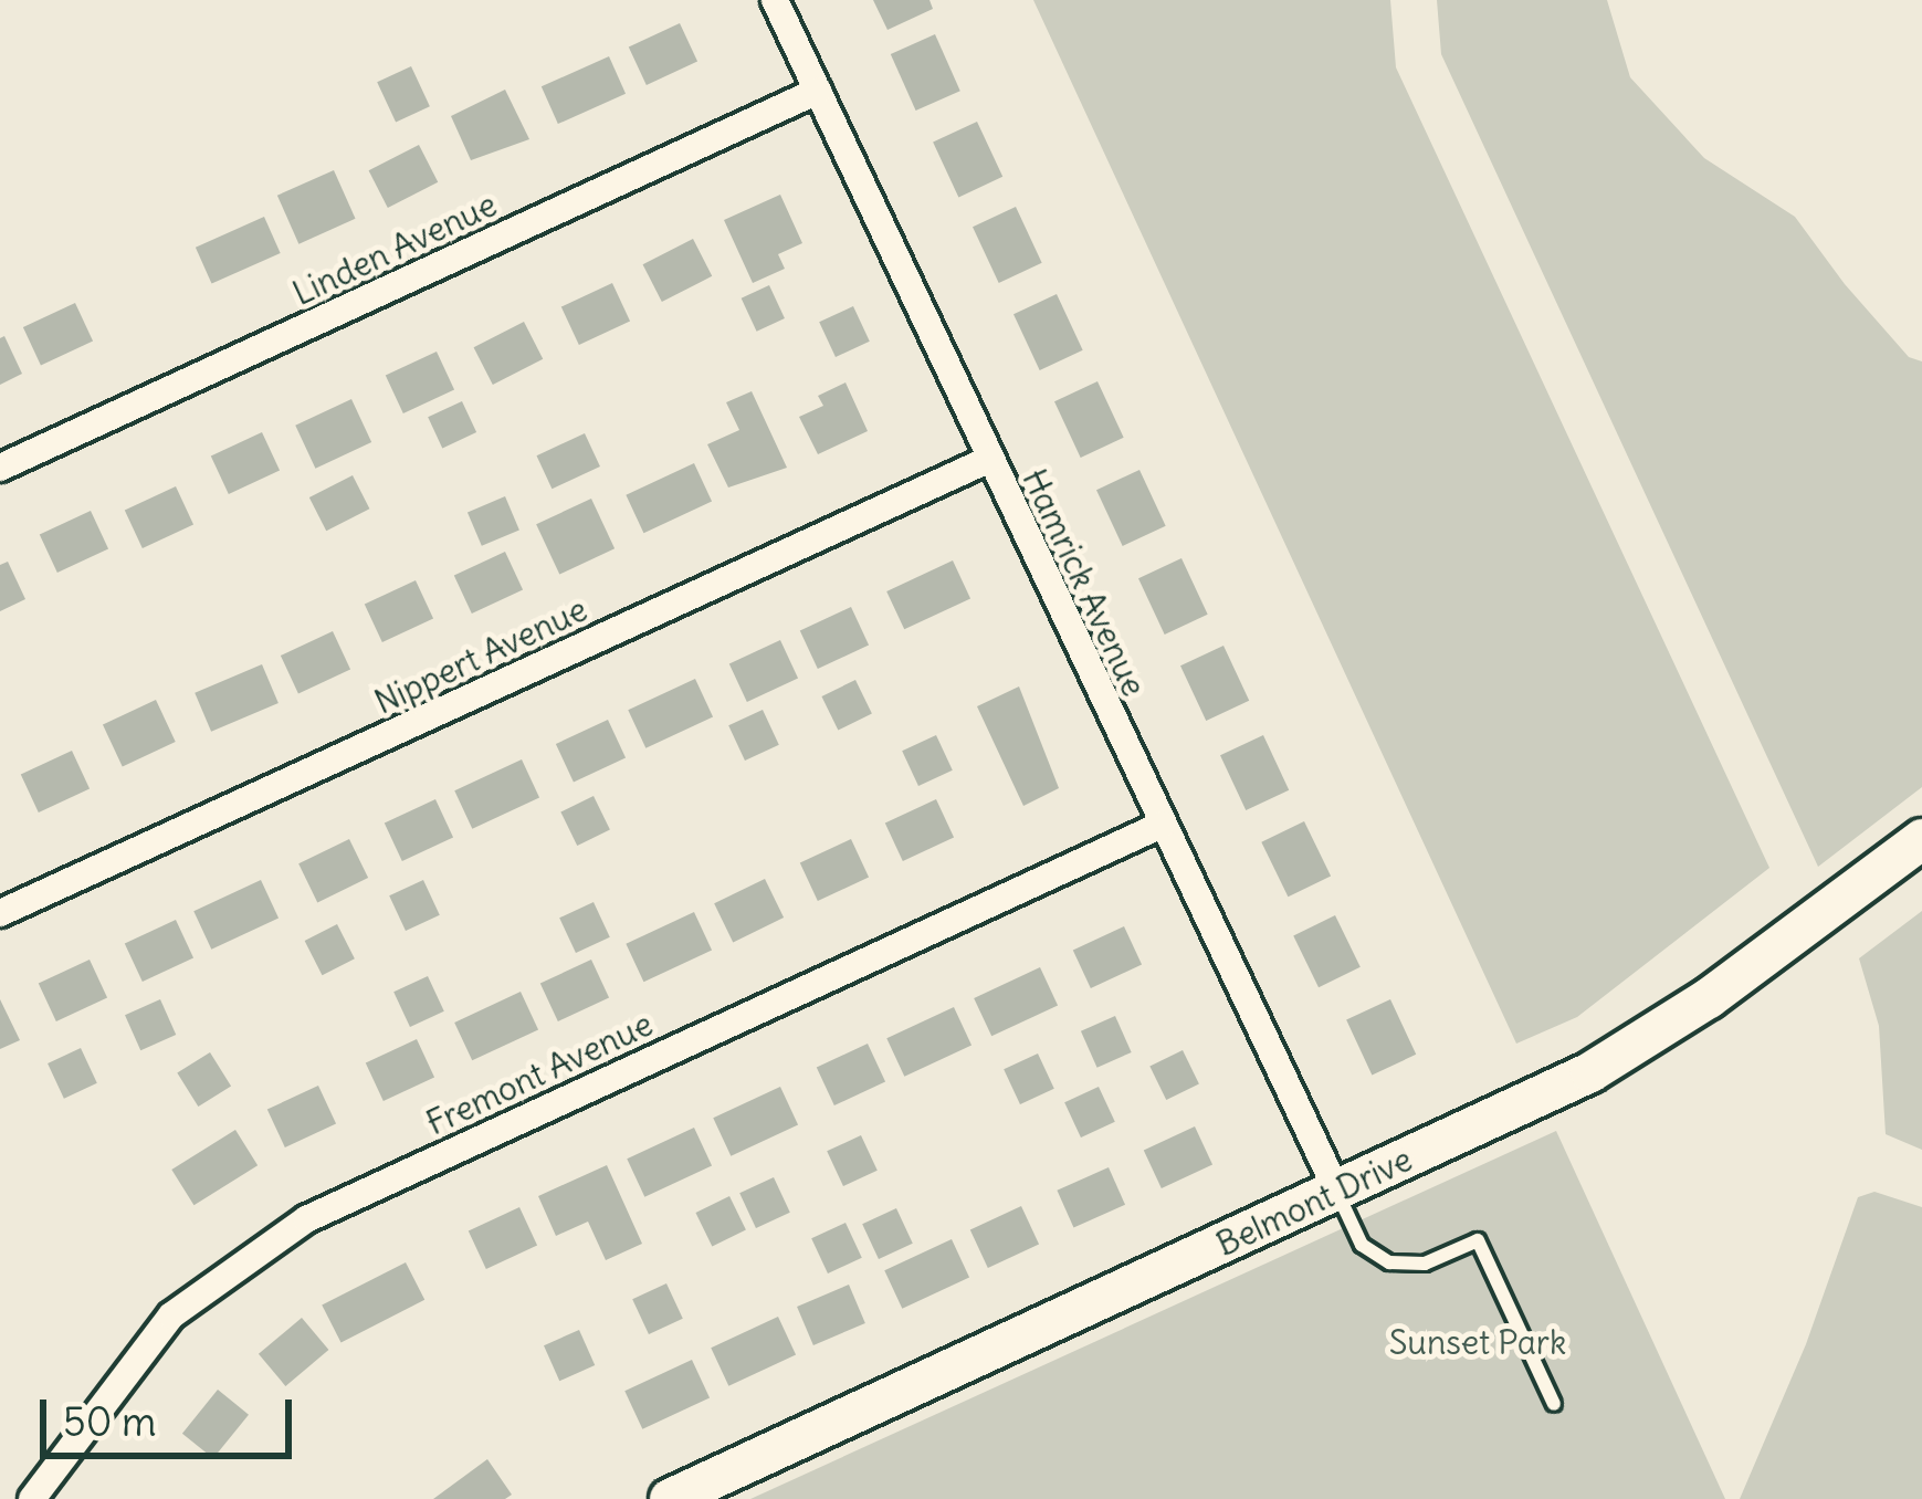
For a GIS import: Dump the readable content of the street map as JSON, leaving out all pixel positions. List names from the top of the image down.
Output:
{
  "streets": {
    "street": [
      "Linden Avenue",
      "Hamrick Avenue",
      "Nippert Avenue",
      "Fremont Avenue",
      "Belmont Drive"
    ]
  },
  "crossings": [
    ["Linden Avenue", "Hamrick Avenue"],
    ["Hamrick Avenue", "Nippert Avenue"],
    ["Hamrick Avenue", "Fremont Avenue"],
    ["Hamrick Avenue", "Belmont Drive"]
  ],
  "parks": ["Sunset Park"],
  "scale_bar": "50 m"
}
